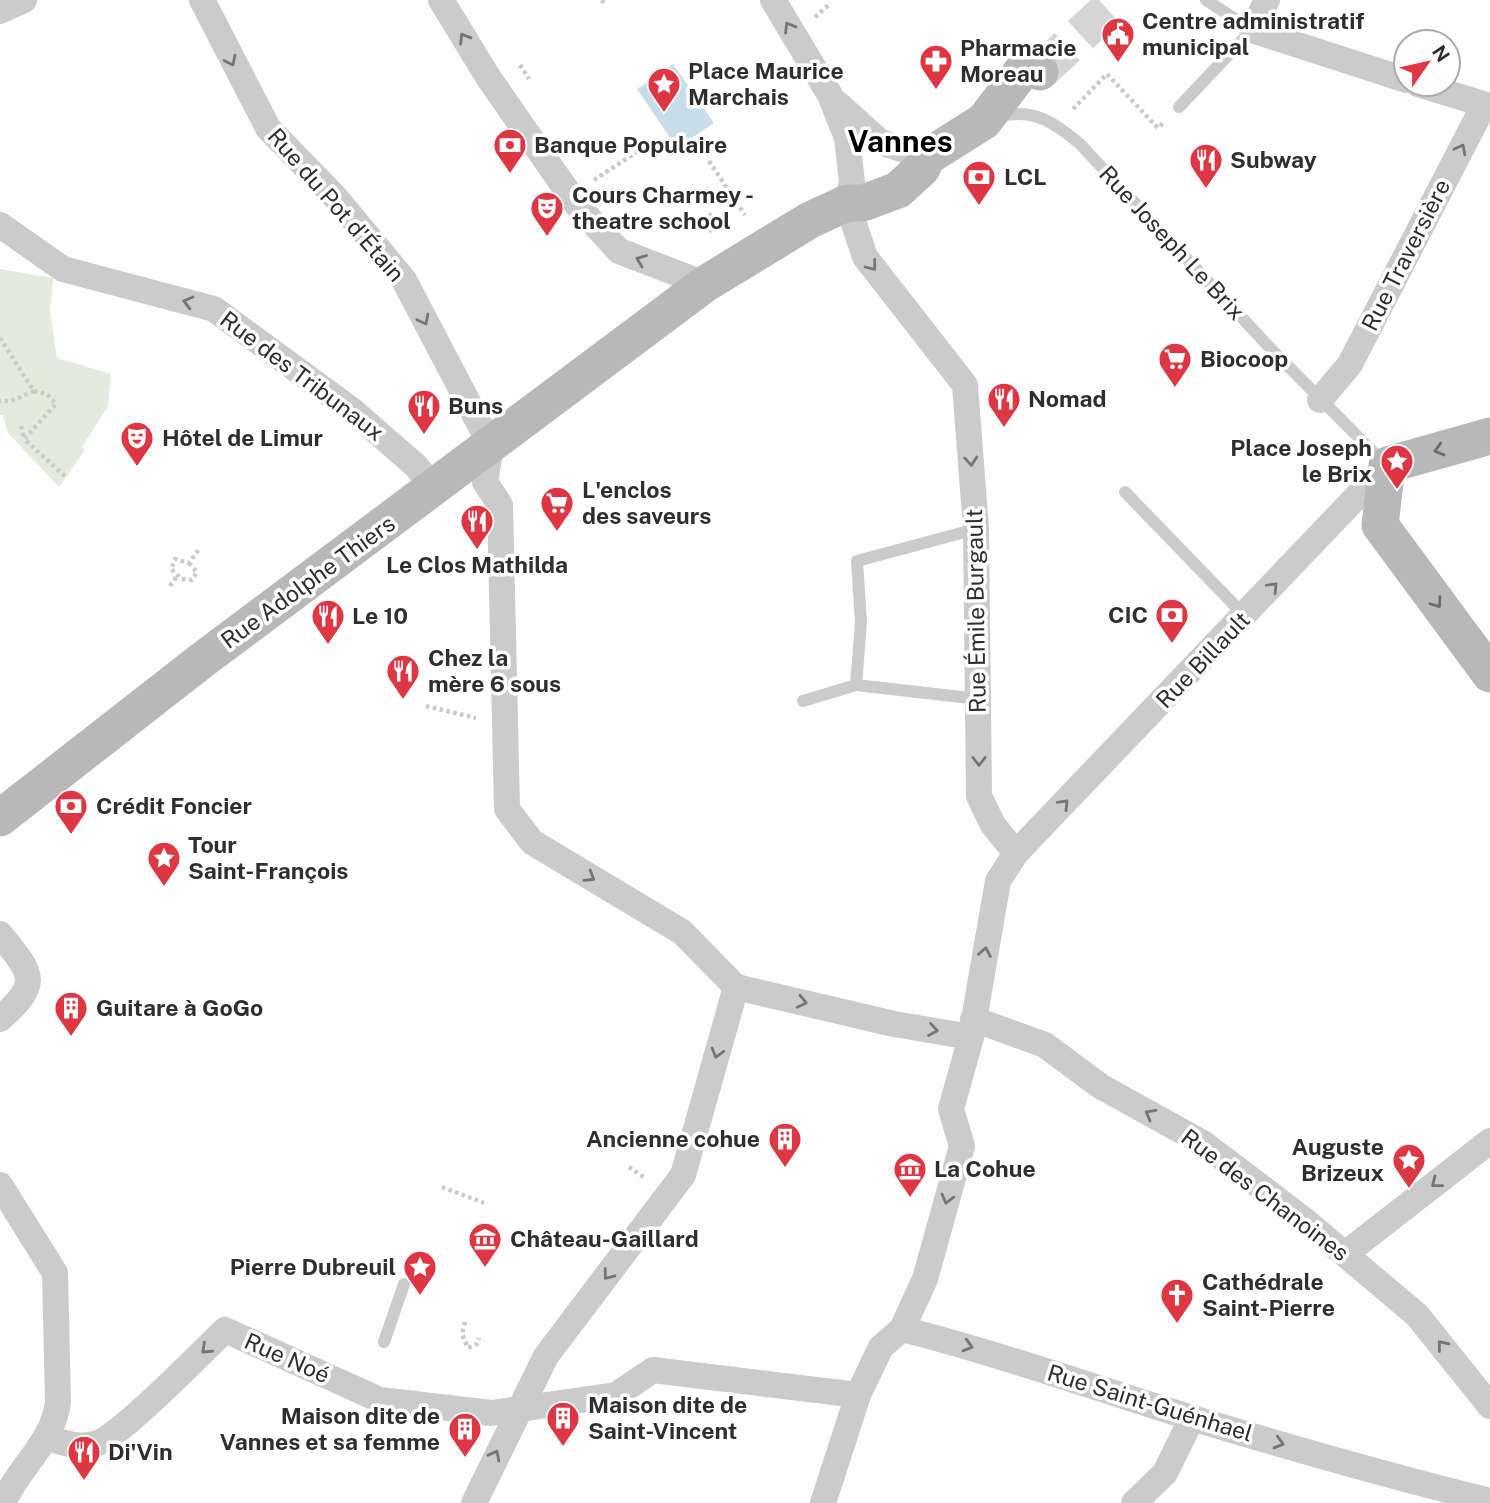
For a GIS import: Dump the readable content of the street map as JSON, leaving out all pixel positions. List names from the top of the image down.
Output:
{
  "streets": {
    "main road": ["Rue Joseph Le Brix", "Rue Adolphe Thiers"],
    "street": [
      "Rue du Pot d'Étain",
      "Rue Traversière",
      "Rue des Tribunaux",
      "Rue Émile Burgault",
      "Rue Billault",
      "Rue des Chanoines",
      "Rue Noé",
      "Rue Saint-Guénhael"
    ]
  },
  "crossings": [
    ["Rue du Pot d'Étain", "Rue Adolphe Thiers"],
    ["Rue Joseph Le Brix", "Rue Traversière"],
    ["Rue Joseph Le Brix", "Rue Billault"],
    ["Rue des Tribunaux", "Rue Adolphe Thiers"],
    ["Rue Émile Burgault", "Rue Billault"]
  ],
  "one_way": [
    "Rue Traversière",
    "Rue des Tribunaux",
    "Rue Émile Burgault",
    "Rue Billault",
    "Rue Noé",
    "Rue Saint-Guénhael"
  ],
  "districts": ["Vannes"],
  "places": {
    "public building": ["Centre administratif municipal"],
    "pharmacy": ["Pharmacie Moreau"],
    "place": [
      "Place Maurice Marchais",
      "Place Joseph le Brix",
      "Tour Saint-François",
      "Auguste Brizeux",
      "Pierre Dubreuil"
    ],
    "bank": [
      "Banque Populaire",
      "LCL",
      "CIC",
      "Crédit Foncier"
    ],
    "restaurant": [
      "Subway",
      "Nomad",
      "Buns",
      "Le Clos Mathilda",
      "Le 10",
      "Chez la mère 6 sous",
      "Di'Vin"
    ],
    "theatre": ["Cours Charmey - theatre school", "Hôtel de Limur"],
    "supermarket": ["Biocoop", "L'enclos des saveurs"],
    "building": [
      "Guitare à GoGo",
      "Ancienne cohue",
      "Maison dite de Saint-Vincent",
      "Maison dite de Vannes et sa femme"
    ],
    "museum": ["La Cohue", "Château-Gaillard"],
    "church": ["Cathédrale Saint-Pierre"]
  },
  "north": "top right"
}
